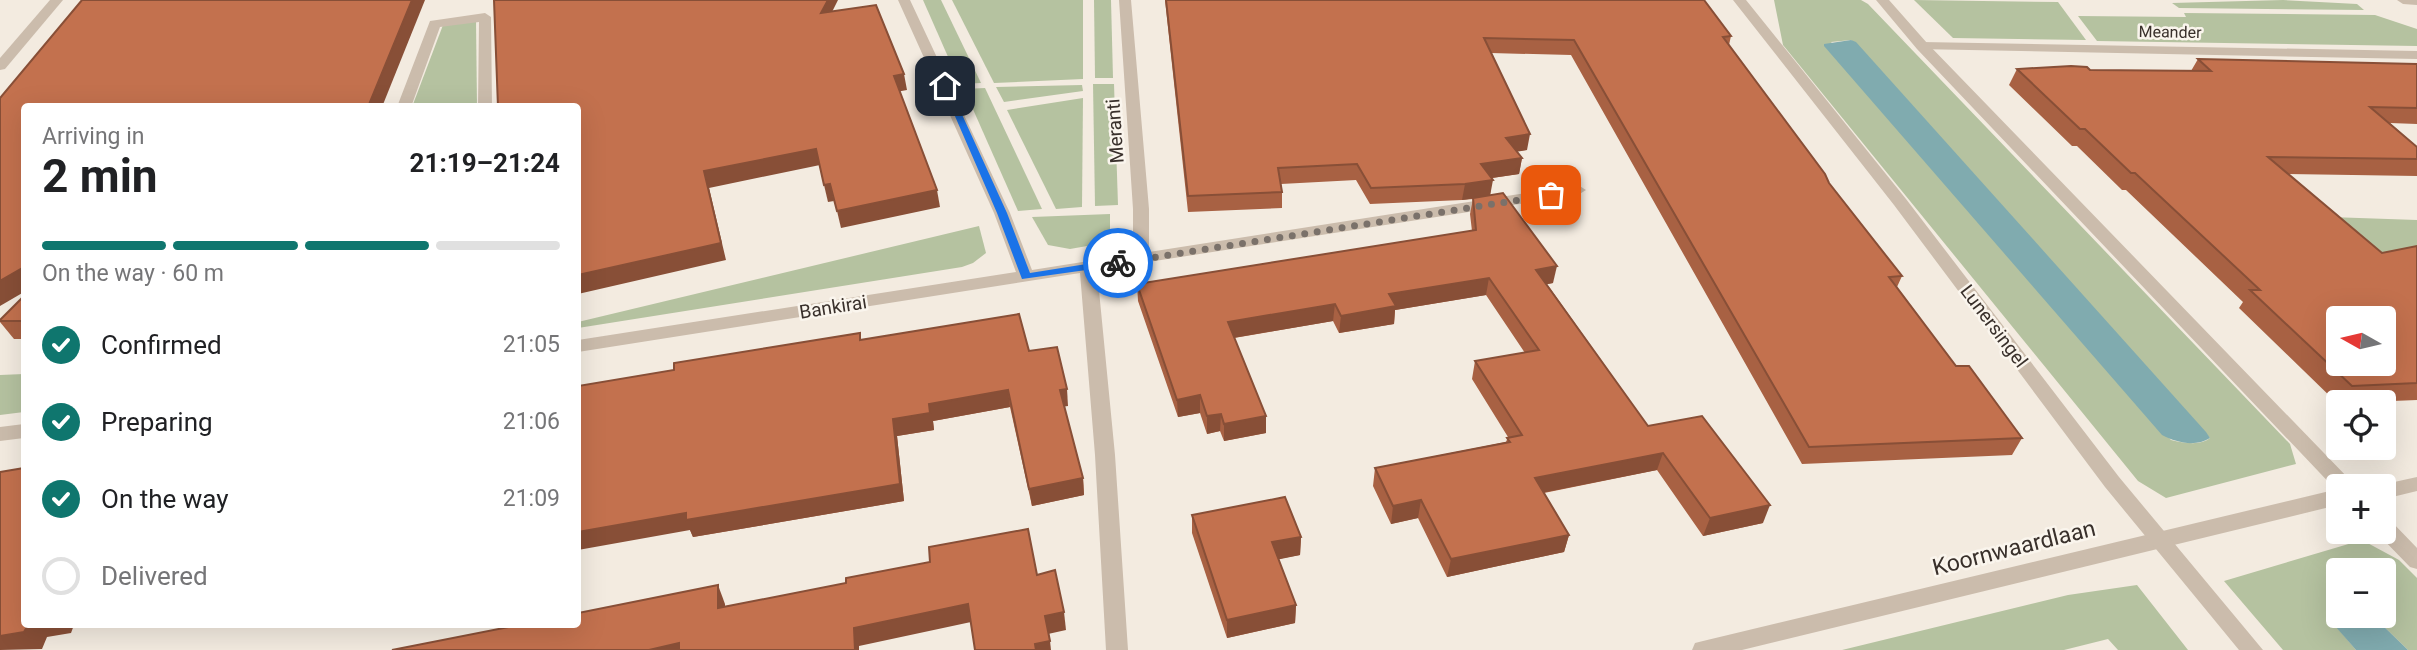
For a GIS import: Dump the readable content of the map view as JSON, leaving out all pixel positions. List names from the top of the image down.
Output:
{
  "streets": {
    "street": [
      "Meander",
      "Meranti",
      "Bankirai",
      "Lunersingel",
      "Koornwaardlaan"
    ]
  },
  "crossings": [
    ["Meranti", "Bankirai"],
    ["Lunersingel", "Koornwaardlaan"]
  ],
  "north": "left",
  "page": {
    "heading": ["2 min", "Arriving in", "21:19–21:24"],
    "bar": "On the way · 60 m",
    "map_buttons": ["+", "−"],
    "list": [
      ["Confirmed", "21:05"],
      ["Preparing", "21:06"],
      ["On the way", "21:09"],
      "Delivered"
    ]
  }
}
